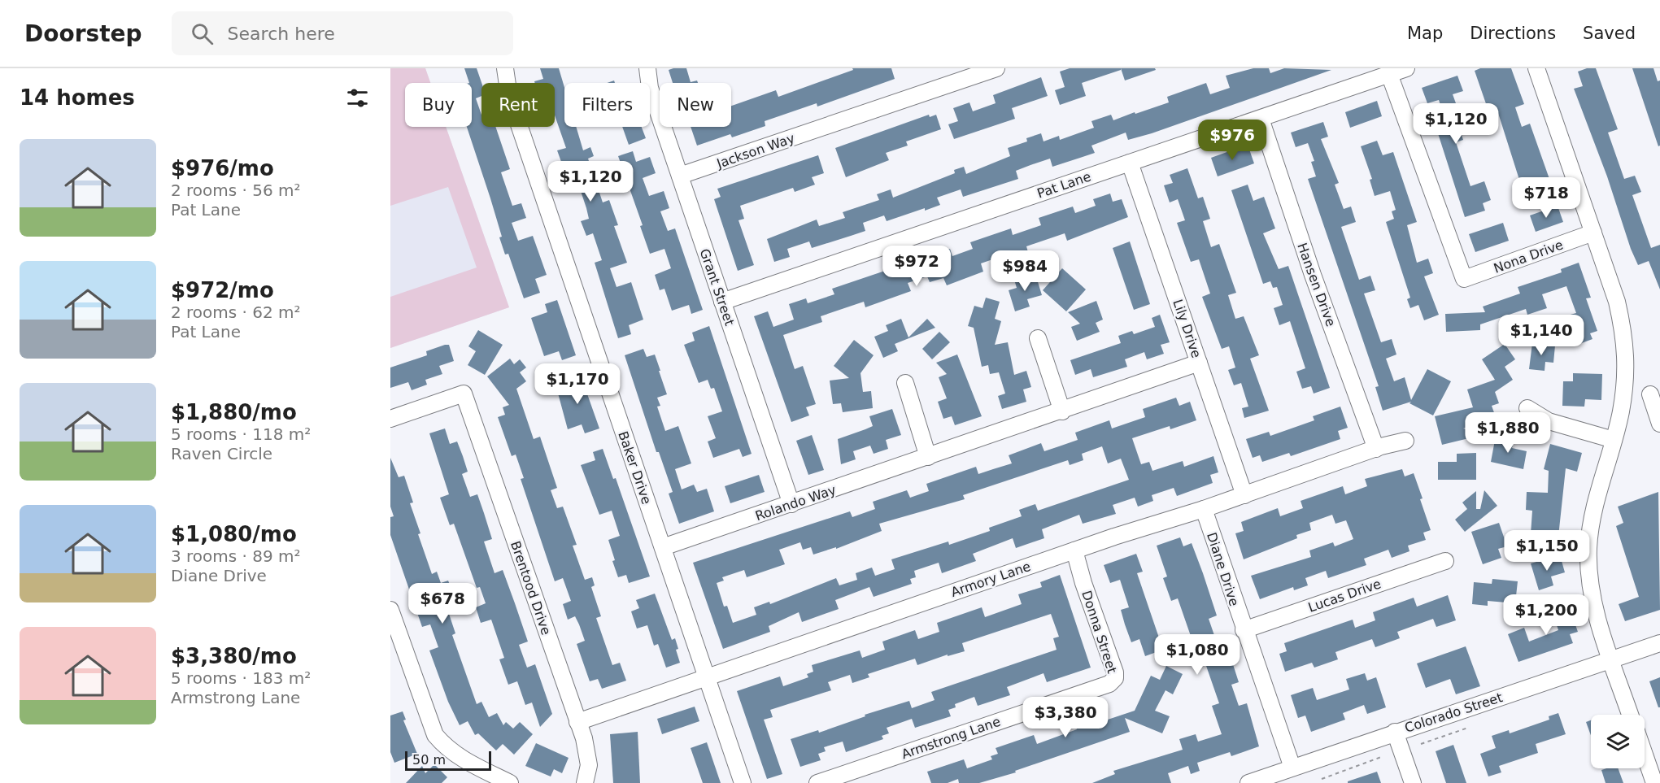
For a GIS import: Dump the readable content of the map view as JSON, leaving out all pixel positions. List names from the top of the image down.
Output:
{
  "streets": {
    "street": [
      "Jackson Way",
      "Pat Lane",
      "Nona Drive",
      "Hansen Drive",
      "Grant Street",
      "Lily Drive",
      "Baker Drive",
      "Rolando Way",
      "Diane Drive",
      "Armory Lane",
      "Brentood Drive",
      "Lucas Drive",
      "Donna Street",
      "Colorado Street",
      "Armstrong Lane"
    ]
  },
  "crossings": [
    ["Jackson Way", "Grant Street"],
    ["Pat Lane", "Nona Drive"],
    ["Pat Lane", "Hansen Drive"],
    ["Pat Lane", "Grant Street"],
    ["Pat Lane", "Lily Drive"],
    ["Hansen Drive", "Armory Lane"],
    ["Grant Street", "Rolando Way"],
    ["Lily Drive", "Rolando Way"],
    ["Lily Drive", "Armory Lane"],
    ["Baker Drive", "Rolando Way"],
    ["Baker Drive", "Armory Lane"],
    ["Diane Drive", "Armory Lane"],
    ["Diane Drive", "Lucas Drive"],
    ["Diane Drive", "Colorado Street"],
    ["Armory Lane", "Brentood Drive"],
    ["Armory Lane", "Donna Street"],
    ["Donna Street", "Armstrong Lane"]
  ],
  "scale_bar": "50 m",
  "page": {
    "header": "Doorstep",
    "search": "Search here",
    "nav": ["Map", "Directions", "Saved"],
    "heading": "14 homes",
    "chip": [
      "Buy",
      "Rent",
      "Filters",
      "New"
    ],
    "price": [
      "$1,120",
      "$976",
      "$1,120",
      "$718",
      "$972",
      "$984",
      "$1,140",
      "$1,170",
      "$1,880",
      "$1,150",
      "$678",
      "$1,200",
      "$1,080",
      "$3,380"
    ],
    "list": [
      {
        "name": "$976/mo",
        "note": "2 rooms · 56 m² · Pat Lane"
      },
      {
        "name": "$972/mo",
        "note": "2 rooms · 62 m² · Pat Lane"
      },
      {
        "name": "$1,880/mo",
        "note": "5 rooms · 118 m² · Raven Circle"
      },
      {
        "name": "$1,080/mo",
        "note": "3 rooms · 89 m² · Diane Drive"
      },
      {
        "name": "$3,380/mo",
        "note": "5 rooms · 183 m² · Armstrong Lane"
      }
    ],
    "scale": "50 m"
  }
}
